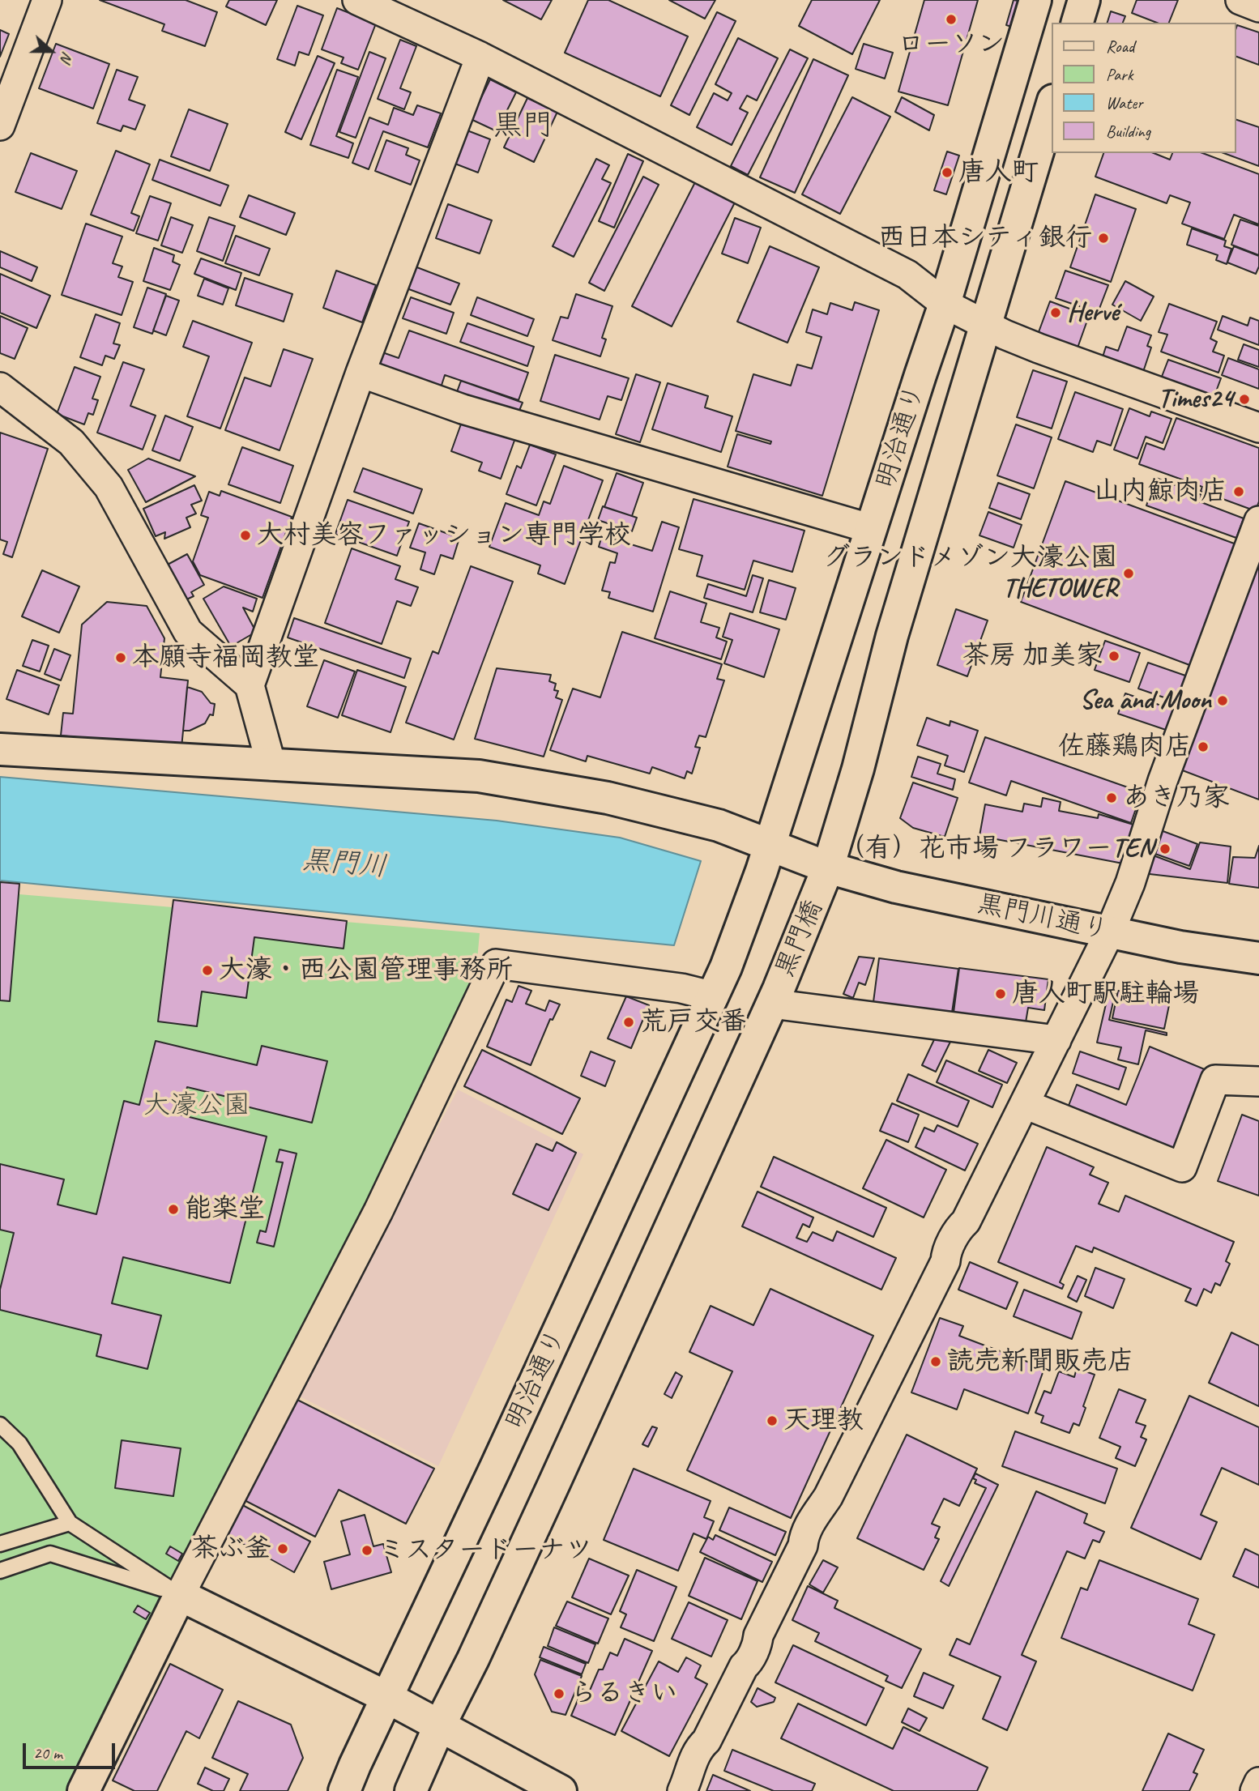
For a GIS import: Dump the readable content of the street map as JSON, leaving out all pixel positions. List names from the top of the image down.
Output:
{
  "streets": {
    "street": ["明治通り", "黒門川通り", "黒門橋"]
  },
  "crossings": [
    ["明治通り", "黒門川通り"],
    ["明治通り", "黒門橋"],
    ["黒門川通り", "黒門橋"]
  ],
  "districts": ["黒門"],
  "water": ["黒門川"],
  "parks": ["大濠公園"],
  "places": [
    "ローソン",
    "唐人町",
    "西日本シティ銀行",
    "Hervé",
    "Times24",
    "山内鯨肉店",
    "大村美容ファッション専門学校",
    "グランドメゾン大濠公園 THETOWER",
    "茶房 加美家",
    "本願寺福岡教堂",
    "Sea and Moon",
    "佐藤鶏肉店",
    "あき乃家",
    "（有）花市場 フラワーTEN",
    "大濠・西公園管理事務所",
    "唐人町駅駐輪場",
    "荒戸交番",
    "能楽堂",
    "読売新聞販売店",
    "天理教",
    "茶ぶ釜",
    "ミスタードーナツ",
    "らるきい"
  ],
  "legend": [
    "Road",
    "Park",
    "Water",
    "Building"
  ],
  "scale_bar": "20 m",
  "north": "right"
}
